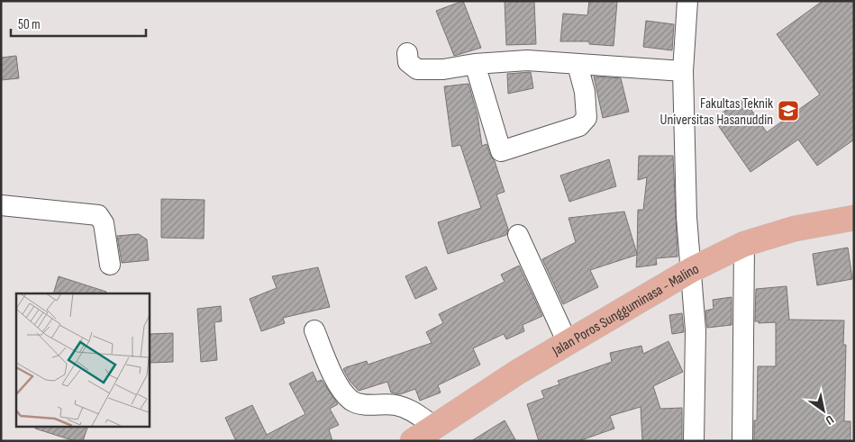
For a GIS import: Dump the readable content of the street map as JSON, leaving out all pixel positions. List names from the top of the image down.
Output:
{
  "streets": {
    "main road": ["Jalan Poros Sungguminasa - Malino"]
  },
  "places": {
    "school or university": ["Fakultas Teknik Universitas Hasanuddin"]
  },
  "scale_bar": "50 m",
  "north": "bottom right"
}
